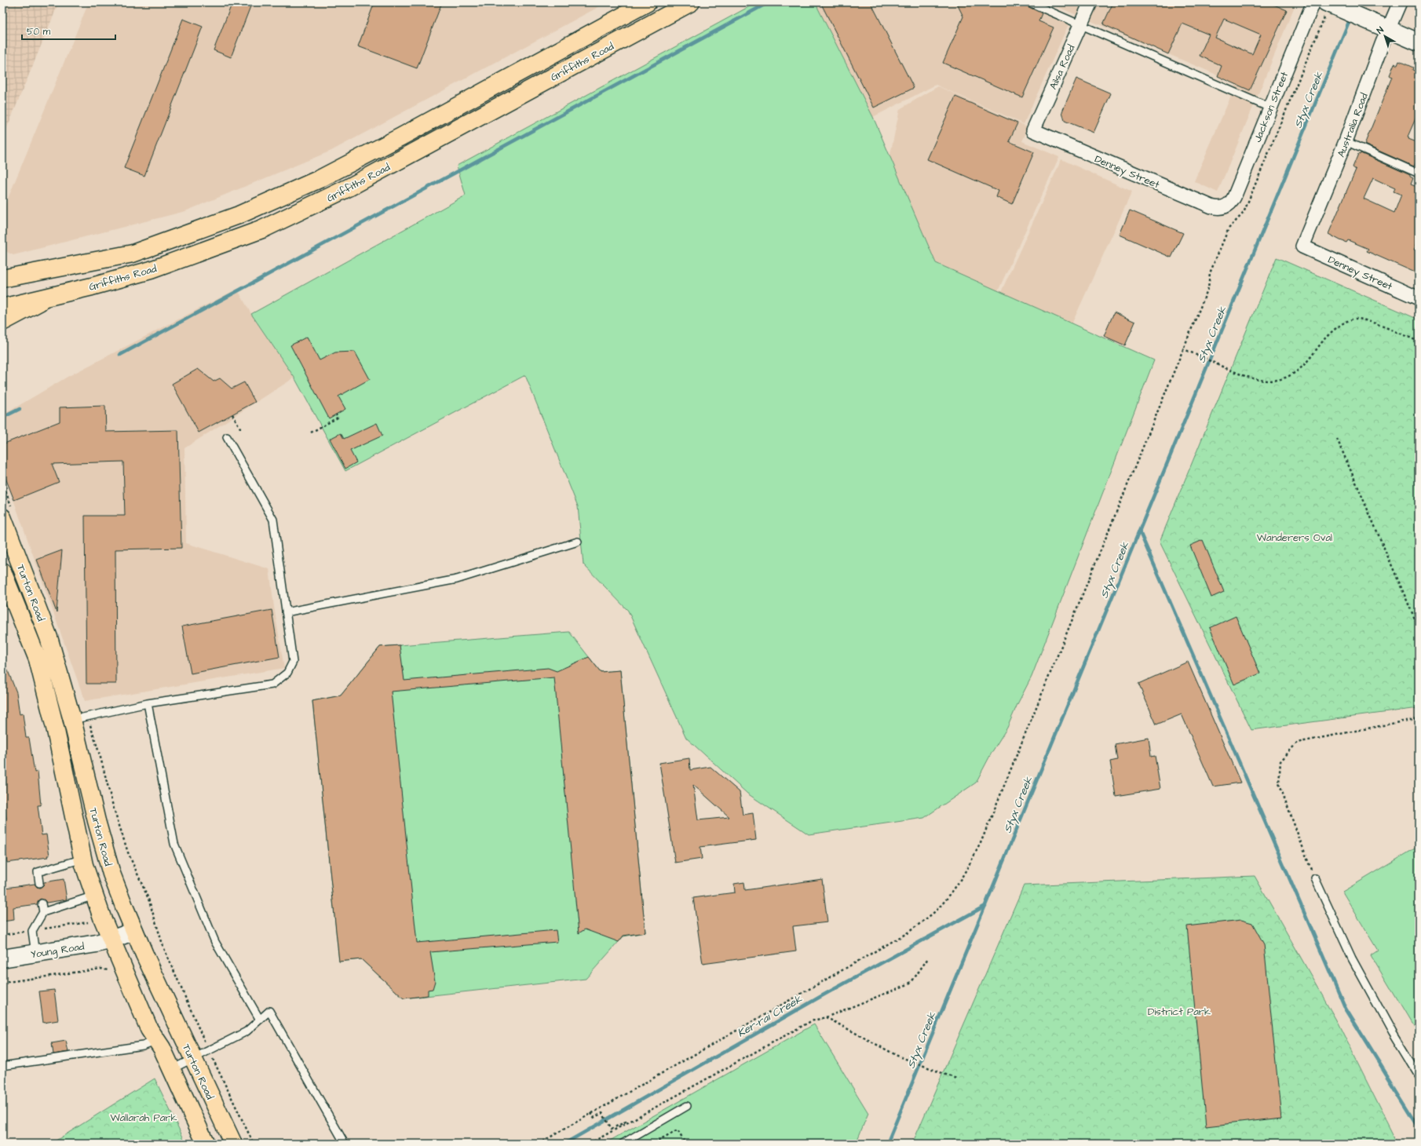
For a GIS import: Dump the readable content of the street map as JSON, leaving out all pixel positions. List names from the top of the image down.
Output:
{
  "streets": {
    "main road": ["Griffiths Road", "Turton Road"],
    "street": [
      "Ailsa Road",
      "Jackson Street",
      "Australia Road",
      "Denney Street",
      "Young Road"
    ]
  },
  "crossings": [
    ["Ailsa Road", "Denney Street"],
    ["Jackson Street", "Denney Street"],
    ["Australia Road", "Denney Street"],
    ["Turton Road", "Young Road"]
  ],
  "water": ["Styx Creek", "Ker-rai Creek"],
  "parks": ["Wanderers Oval", "District Park", "Wallarah Park"],
  "scale_bar": "50 m",
  "north": "top left"
}
